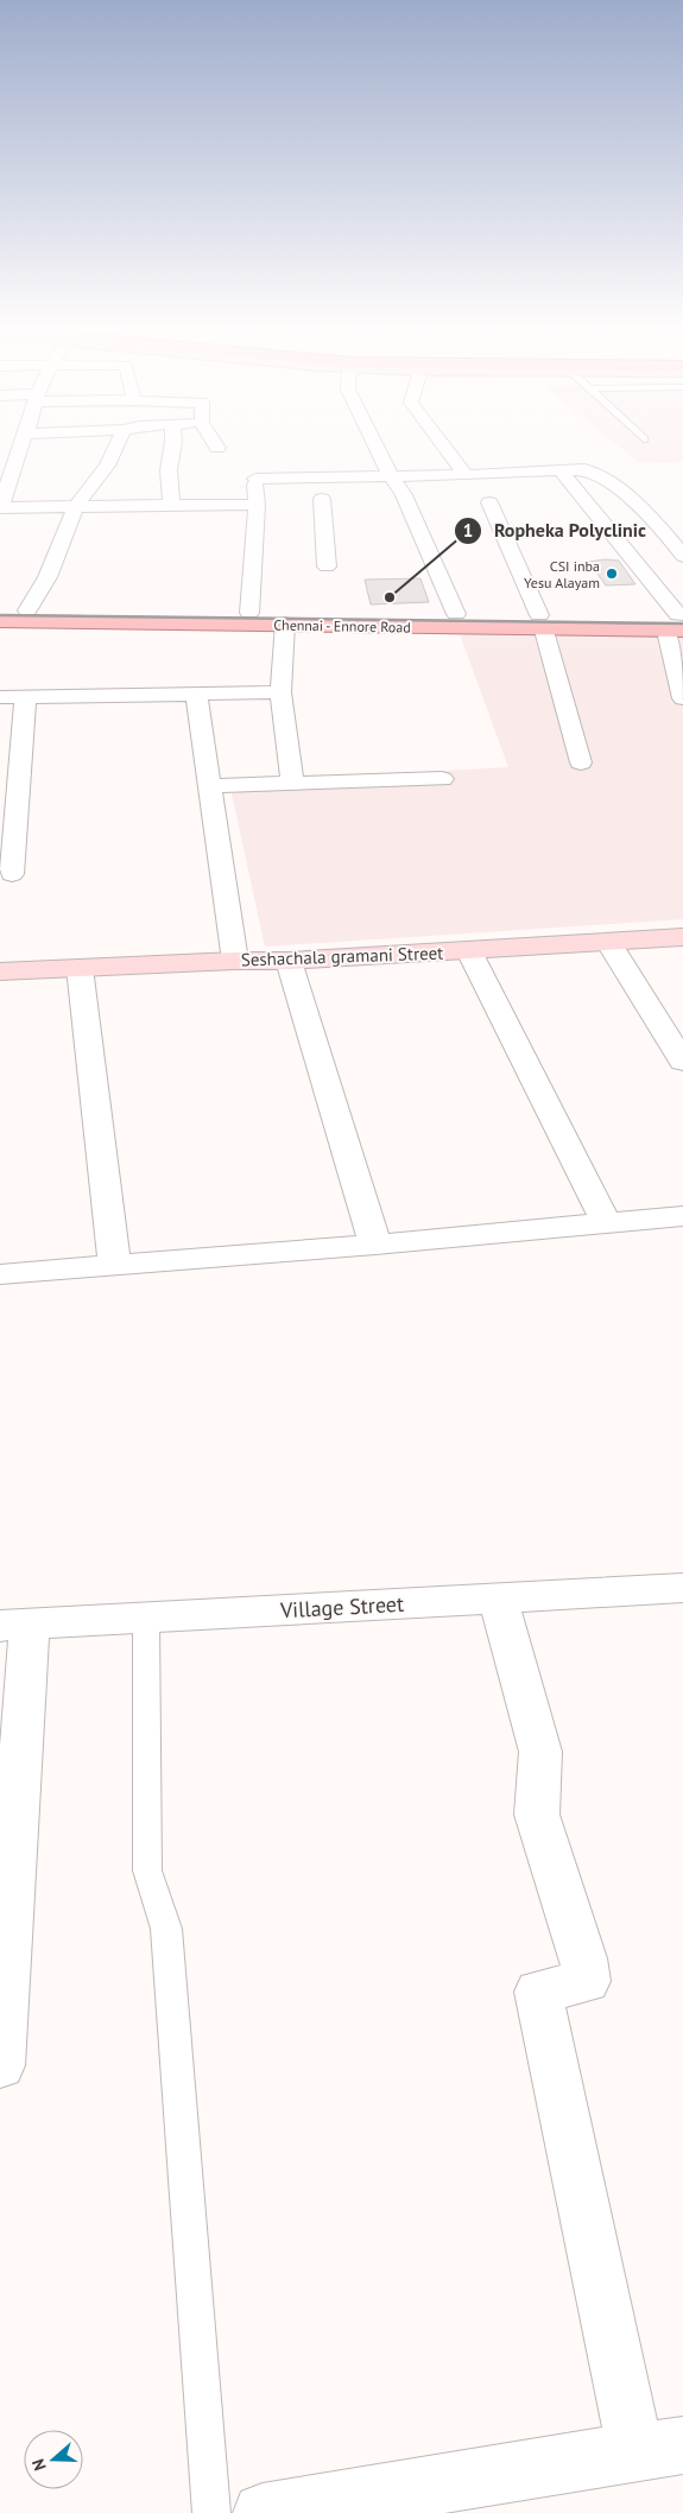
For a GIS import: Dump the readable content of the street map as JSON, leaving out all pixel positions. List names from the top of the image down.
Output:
{
  "streets": {
    "main road": ["Chennai - Ennore Road"],
    "street": ["Seshachala gramani Street", "Village Street"]
  },
  "places": ["CSI inba Yesu Alayam", "Ropheka Polyclinic"],
  "north": "left"
}
